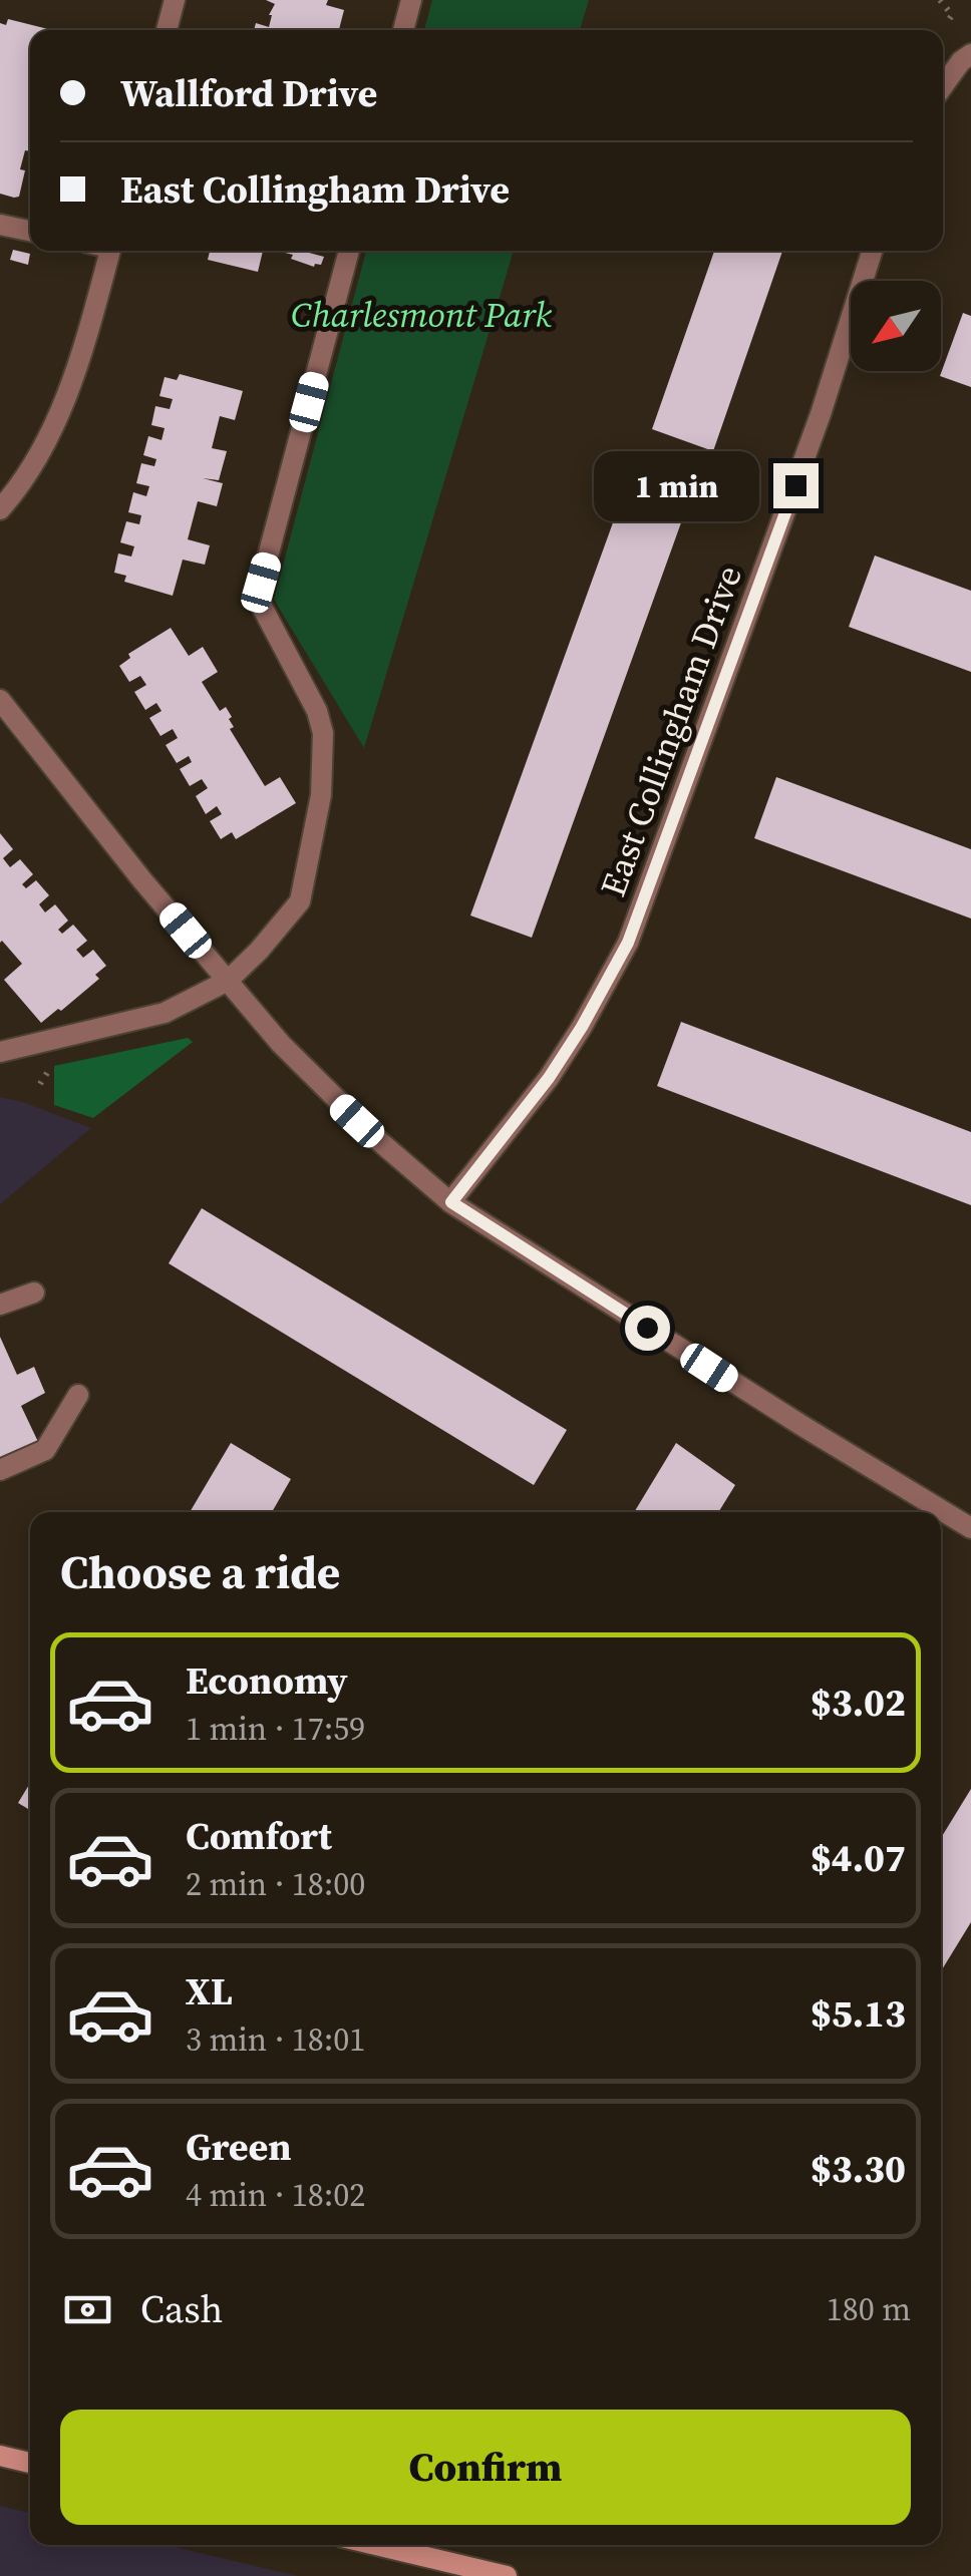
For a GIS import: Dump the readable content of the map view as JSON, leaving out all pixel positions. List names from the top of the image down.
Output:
{
  "streets": {
    "street": ["East Collingham Drive"]
  },
  "parks": ["Charlesmont Park"],
  "north": "bottom left",
  "page": {
    "banner": ["Wallford Drive", "East Collingham Drive"],
    "bubble": "1 min",
    "heading": "Choose a ride",
    "list": [
      {
        "name": "Economy",
        "note": "1 min · 17:59",
        "value": "$3.02"
      },
      {
        "name": "Comfort",
        "note": "2 min · 18:00",
        "value": "$4.07"
      },
      {
        "name": "XL",
        "note": "3 min · 18:01",
        "value": "$5.13"
      },
      {
        "name": "Green",
        "note": "4 min · 18:02",
        "value": "$3.30"
      }
    ],
    "pay": ["Cash", "180 m"],
    "buttons": "Confirm"
  }
}
